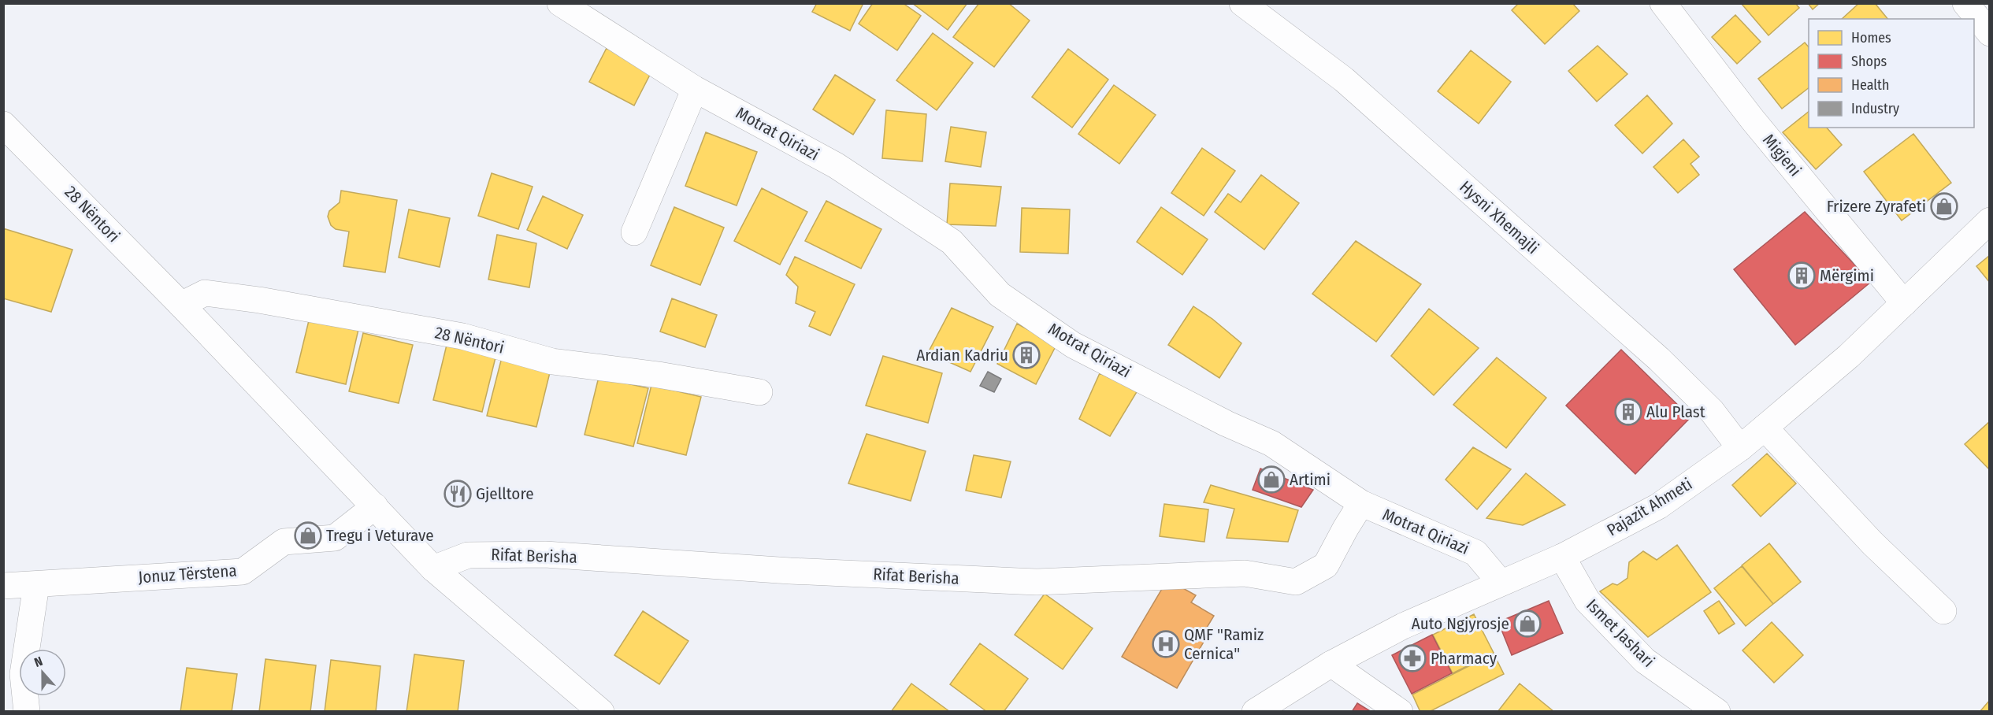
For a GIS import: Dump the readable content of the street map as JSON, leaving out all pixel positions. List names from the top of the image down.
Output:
{
  "streets": {
    "street": [
      "Motrat Qiriazi",
      "Migjeni",
      "28 Nëntori",
      "Hysni Xhemajli",
      "Pajazit Ahmeti",
      "Rifat Berisha",
      "Jonuz Tërstena",
      "Ismet Jashari"
    ]
  },
  "crossings": [
    ["Motrat Qiriazi", "Pajazit Ahmeti"],
    ["Motrat Qiriazi", "Rifat Berisha"],
    ["Migjeni", "Pajazit Ahmeti"],
    ["28 Nëntori", "Rifat Berisha"],
    ["28 Nëntori", "Jonuz Tërstena"],
    ["Hysni Xhemajli", "Pajazit Ahmeti"],
    ["Pajazit Ahmeti", "Ismet Jashari"]
  ],
  "places": {
    "shop": [
      "Frizere Zyrafeti",
      "Artimi",
      "Tregu i Veturave",
      "Auto Ngjyrosje"
    ],
    "building": ["Mërgimi", "Ardian Kadriu", "Alu Plast"],
    "restaurant": ["Gjelltore"],
    "hospital": ["QMF \"Ramiz Cernica\""],
    "pharmacy": ["Pharmacy"]
  },
  "legend": [
    "Homes",
    "Shops",
    "Health",
    "Industry"
  ],
  "north": "top"
}
